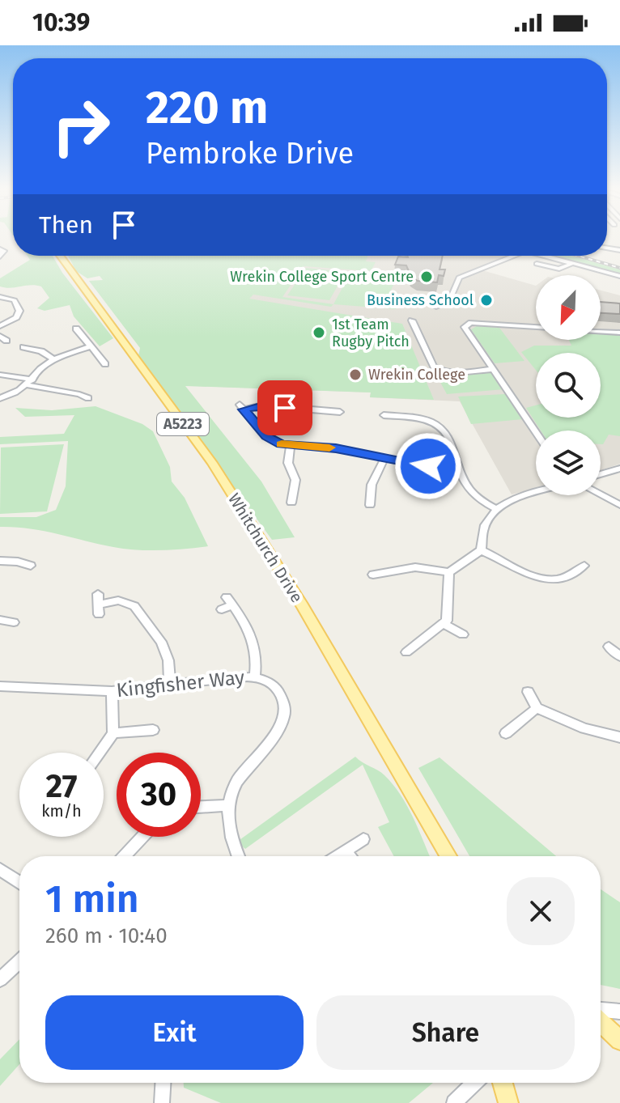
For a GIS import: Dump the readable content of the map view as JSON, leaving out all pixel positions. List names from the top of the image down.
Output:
{
  "streets": {
    "main road": ["A5223", "Whitchurch Drive"],
    "street": ["Kingfisher Way"]
  },
  "places": [
    "Wrekin College Sport Centre",
    "Business School",
    "1st Team Rugby Pitch",
    "Wrekin College"
  ],
  "north": "bottom left",
  "page": {
    "status": "10:39",
    "turn": ["220 m", "Pembroke Drive"],
    "then": "Then",
    "speed": "27 km/h",
    "limit": "30",
    "heading": ["1 min", "260 m · 10:40"],
    "buttons": ["Exit", "Share"]
  }
}
